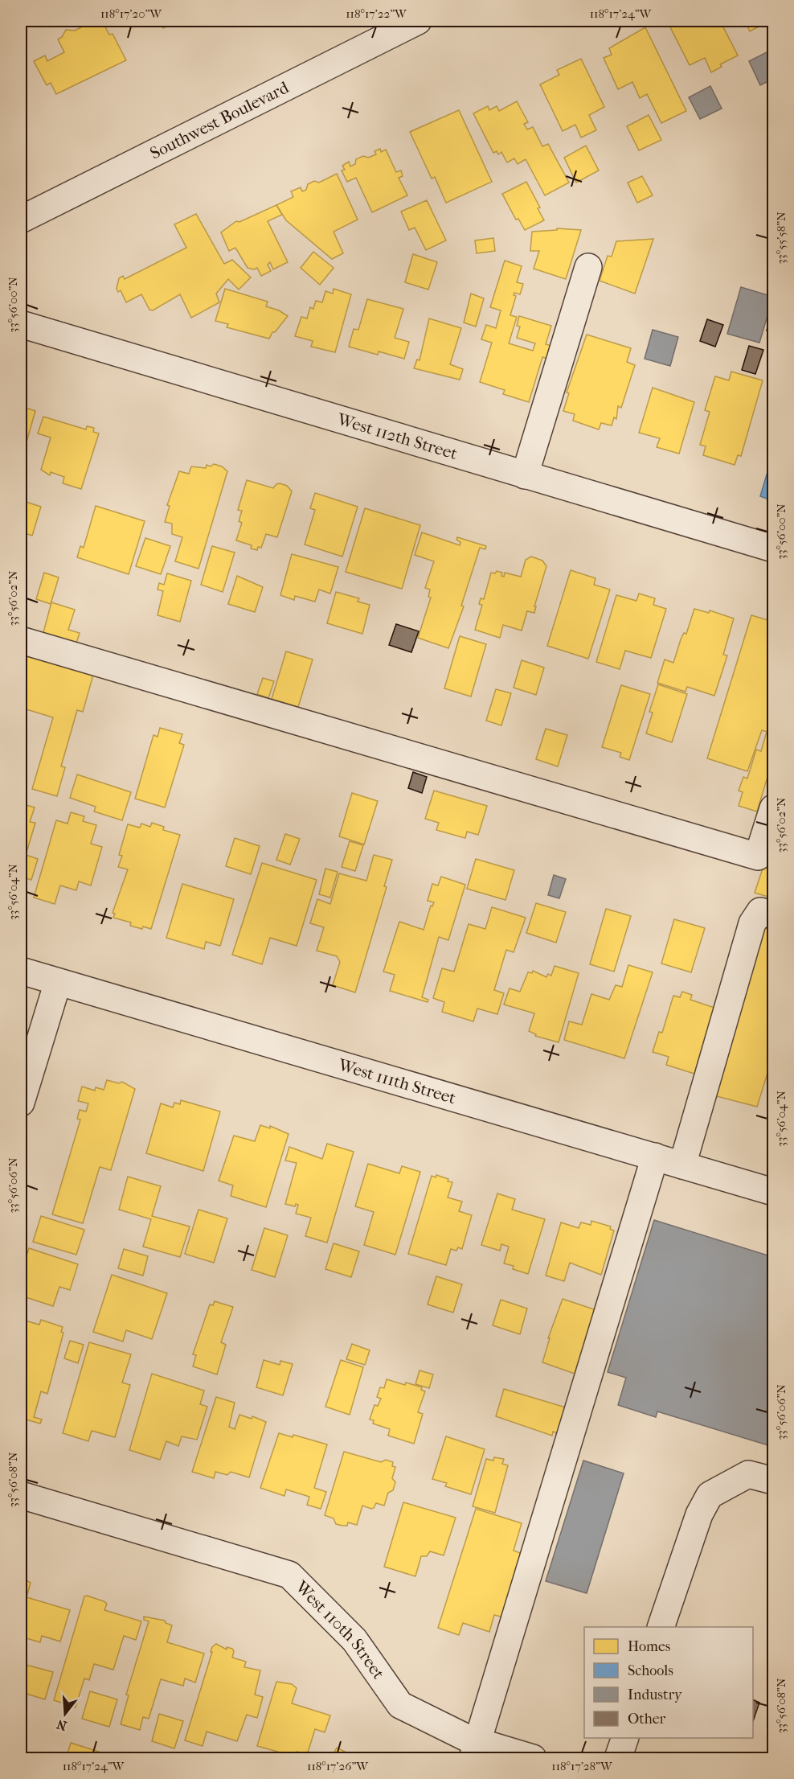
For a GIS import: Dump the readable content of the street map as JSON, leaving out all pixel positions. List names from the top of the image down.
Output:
{
  "streets": {
    "street": [
      "Southwest Boulevard",
      "West 112th Street",
      "West 111th Street",
      "West 110th Street"
    ]
  },
  "legend": [
    "Homes",
    "Schools",
    "Industry",
    "Other"
  ],
  "north": "bottom",
  "coordinates": [
    "118°17'20\"W",
    "118°17'22\"W",
    "118°17'24\"W",
    "33°55'58\"N",
    "33°56'00\"N",
    "33°56'02\"N",
    "33°56'04\"N",
    "33°56'06\"N",
    "33°56'08\"N",
    "118°17'26\"W",
    "118°17'28\"W"
  ]
}
